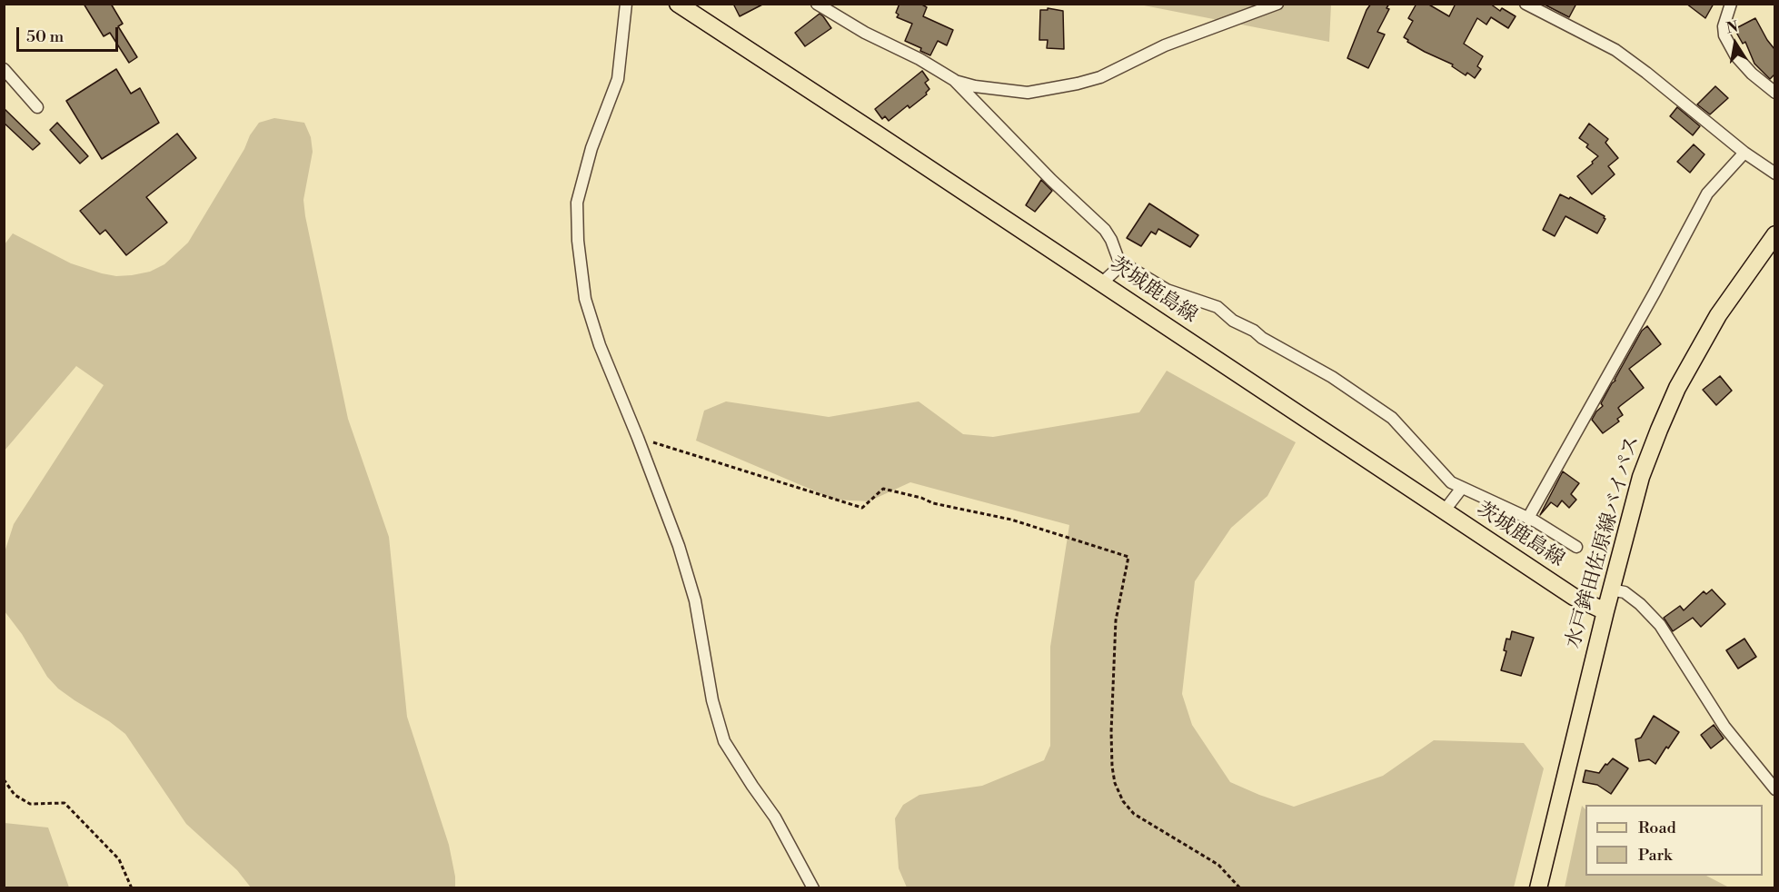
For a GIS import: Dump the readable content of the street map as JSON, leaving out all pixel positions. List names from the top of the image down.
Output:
{
  "streets": {
    "main road": ["茨城鹿島線", "水戸鉾田佐原線バイパス"]
  },
  "crossings": [
    ["茨城鹿島線", "水戸鉾田佐原線バイパス"]
  ],
  "legend": ["Road", "Park"],
  "scale_bar": "50 m",
  "north": "top"
}
